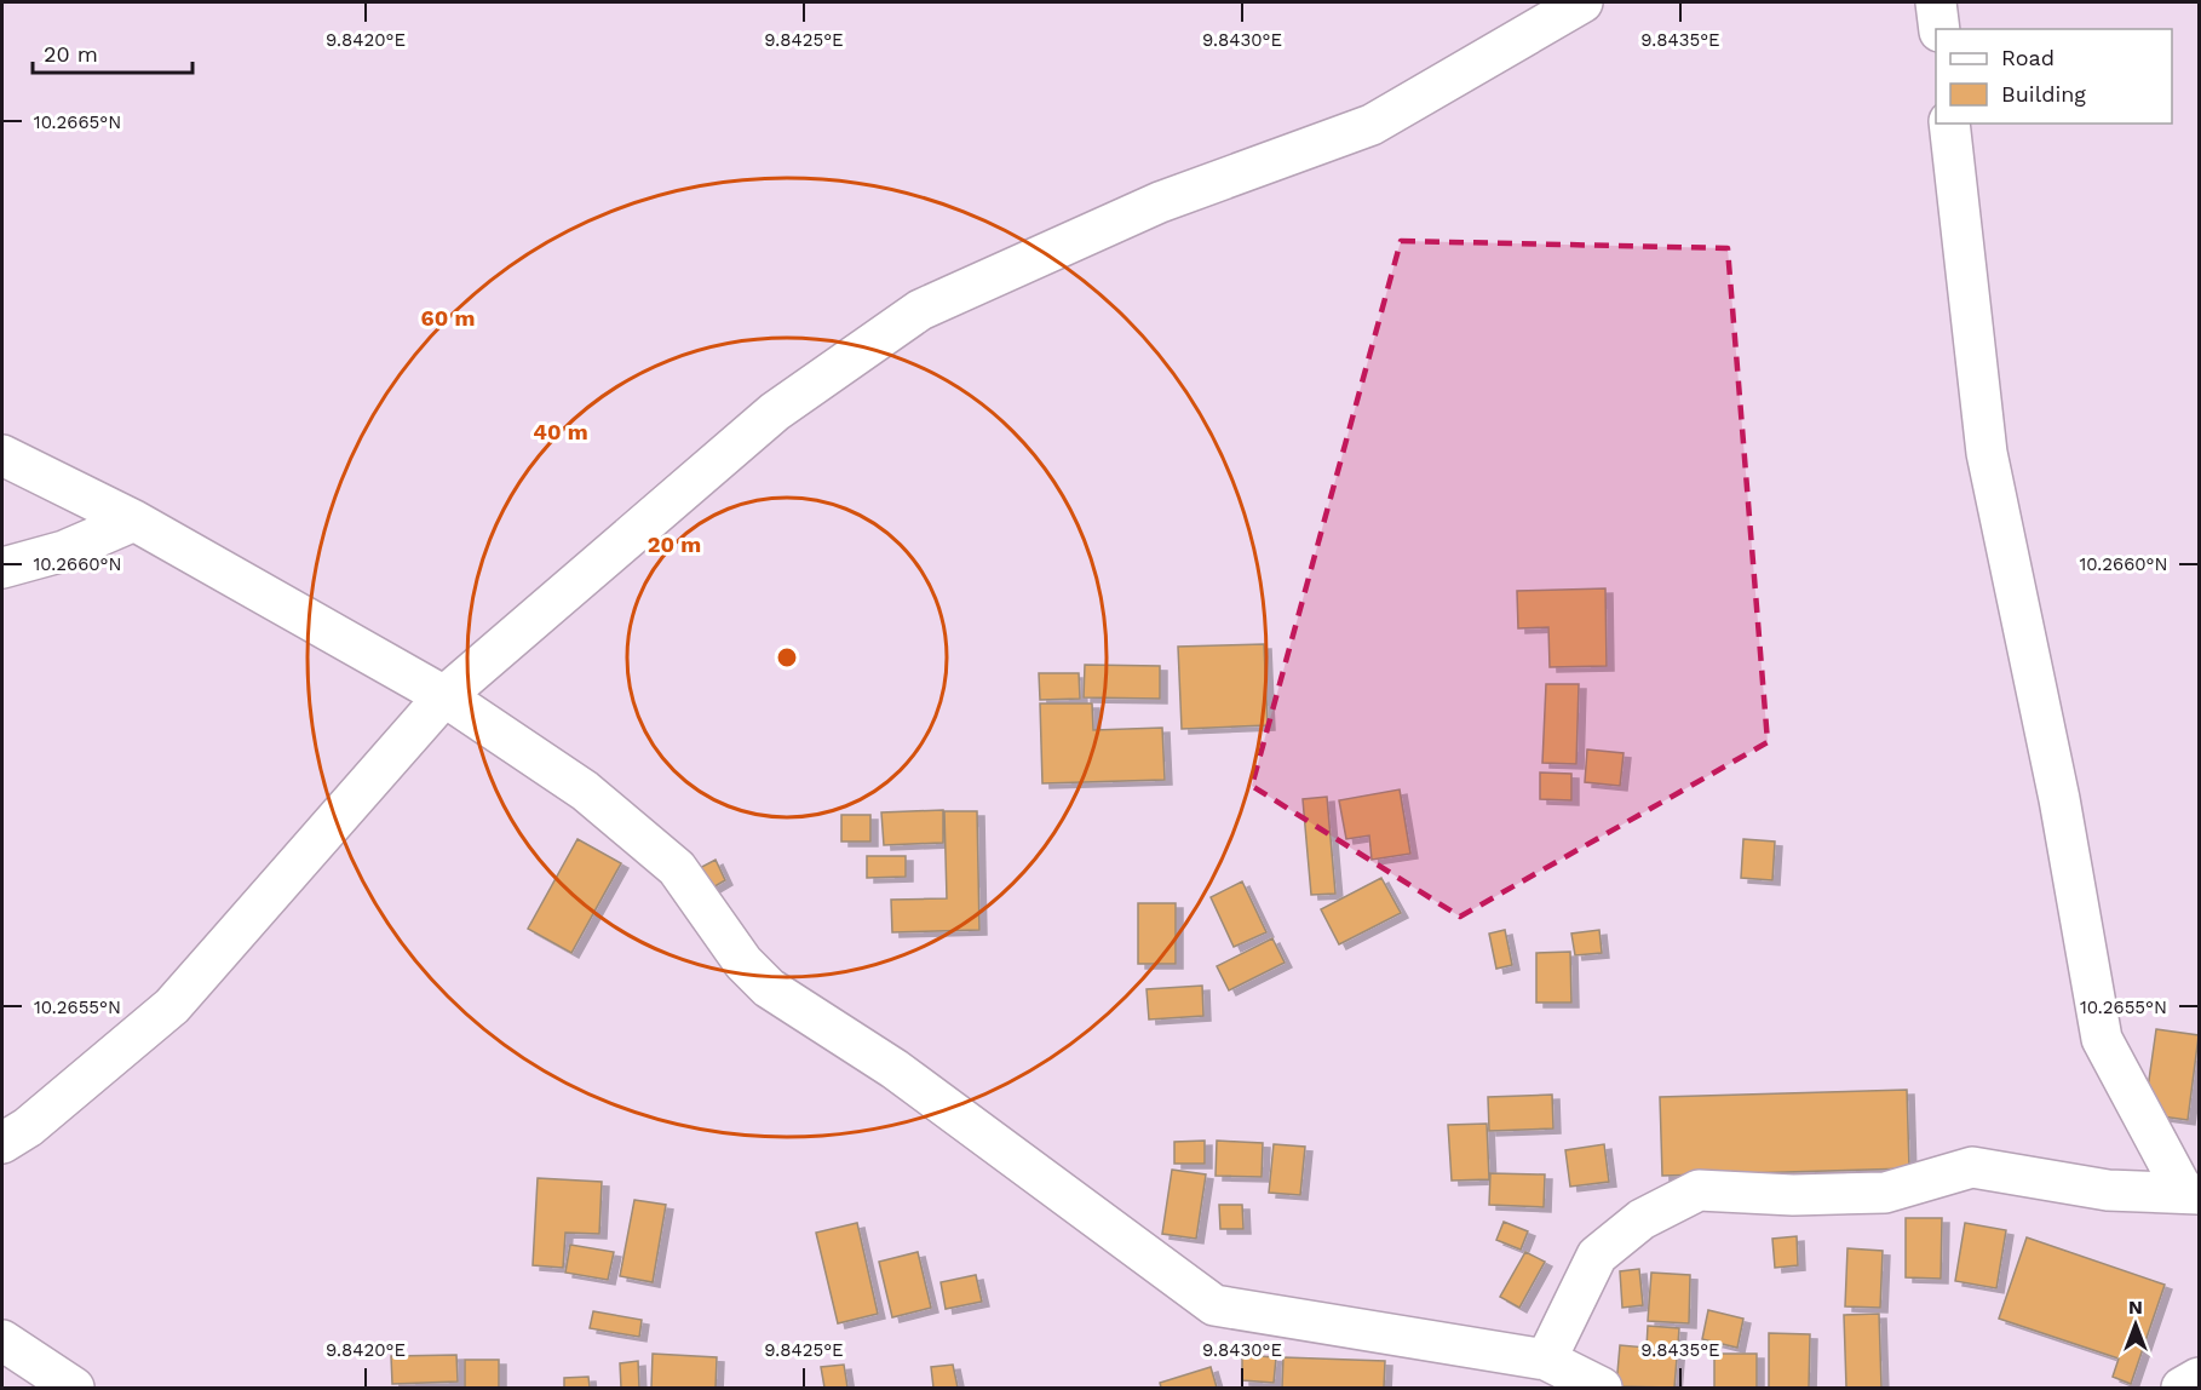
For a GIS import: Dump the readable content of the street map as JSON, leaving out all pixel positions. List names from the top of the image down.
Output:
{
  "legend": ["Road", "Building"],
  "scale_bar": "20 m",
  "north": "top",
  "coordinates": [
    "9.8420°E",
    "9.8425°E",
    "9.8430°E",
    "9.8435°E",
    "10.2665°N",
    "10.2660°N",
    "10.2655°N"
  ],
  "rings": ["60 m", "40 m", "20 m"]
}
